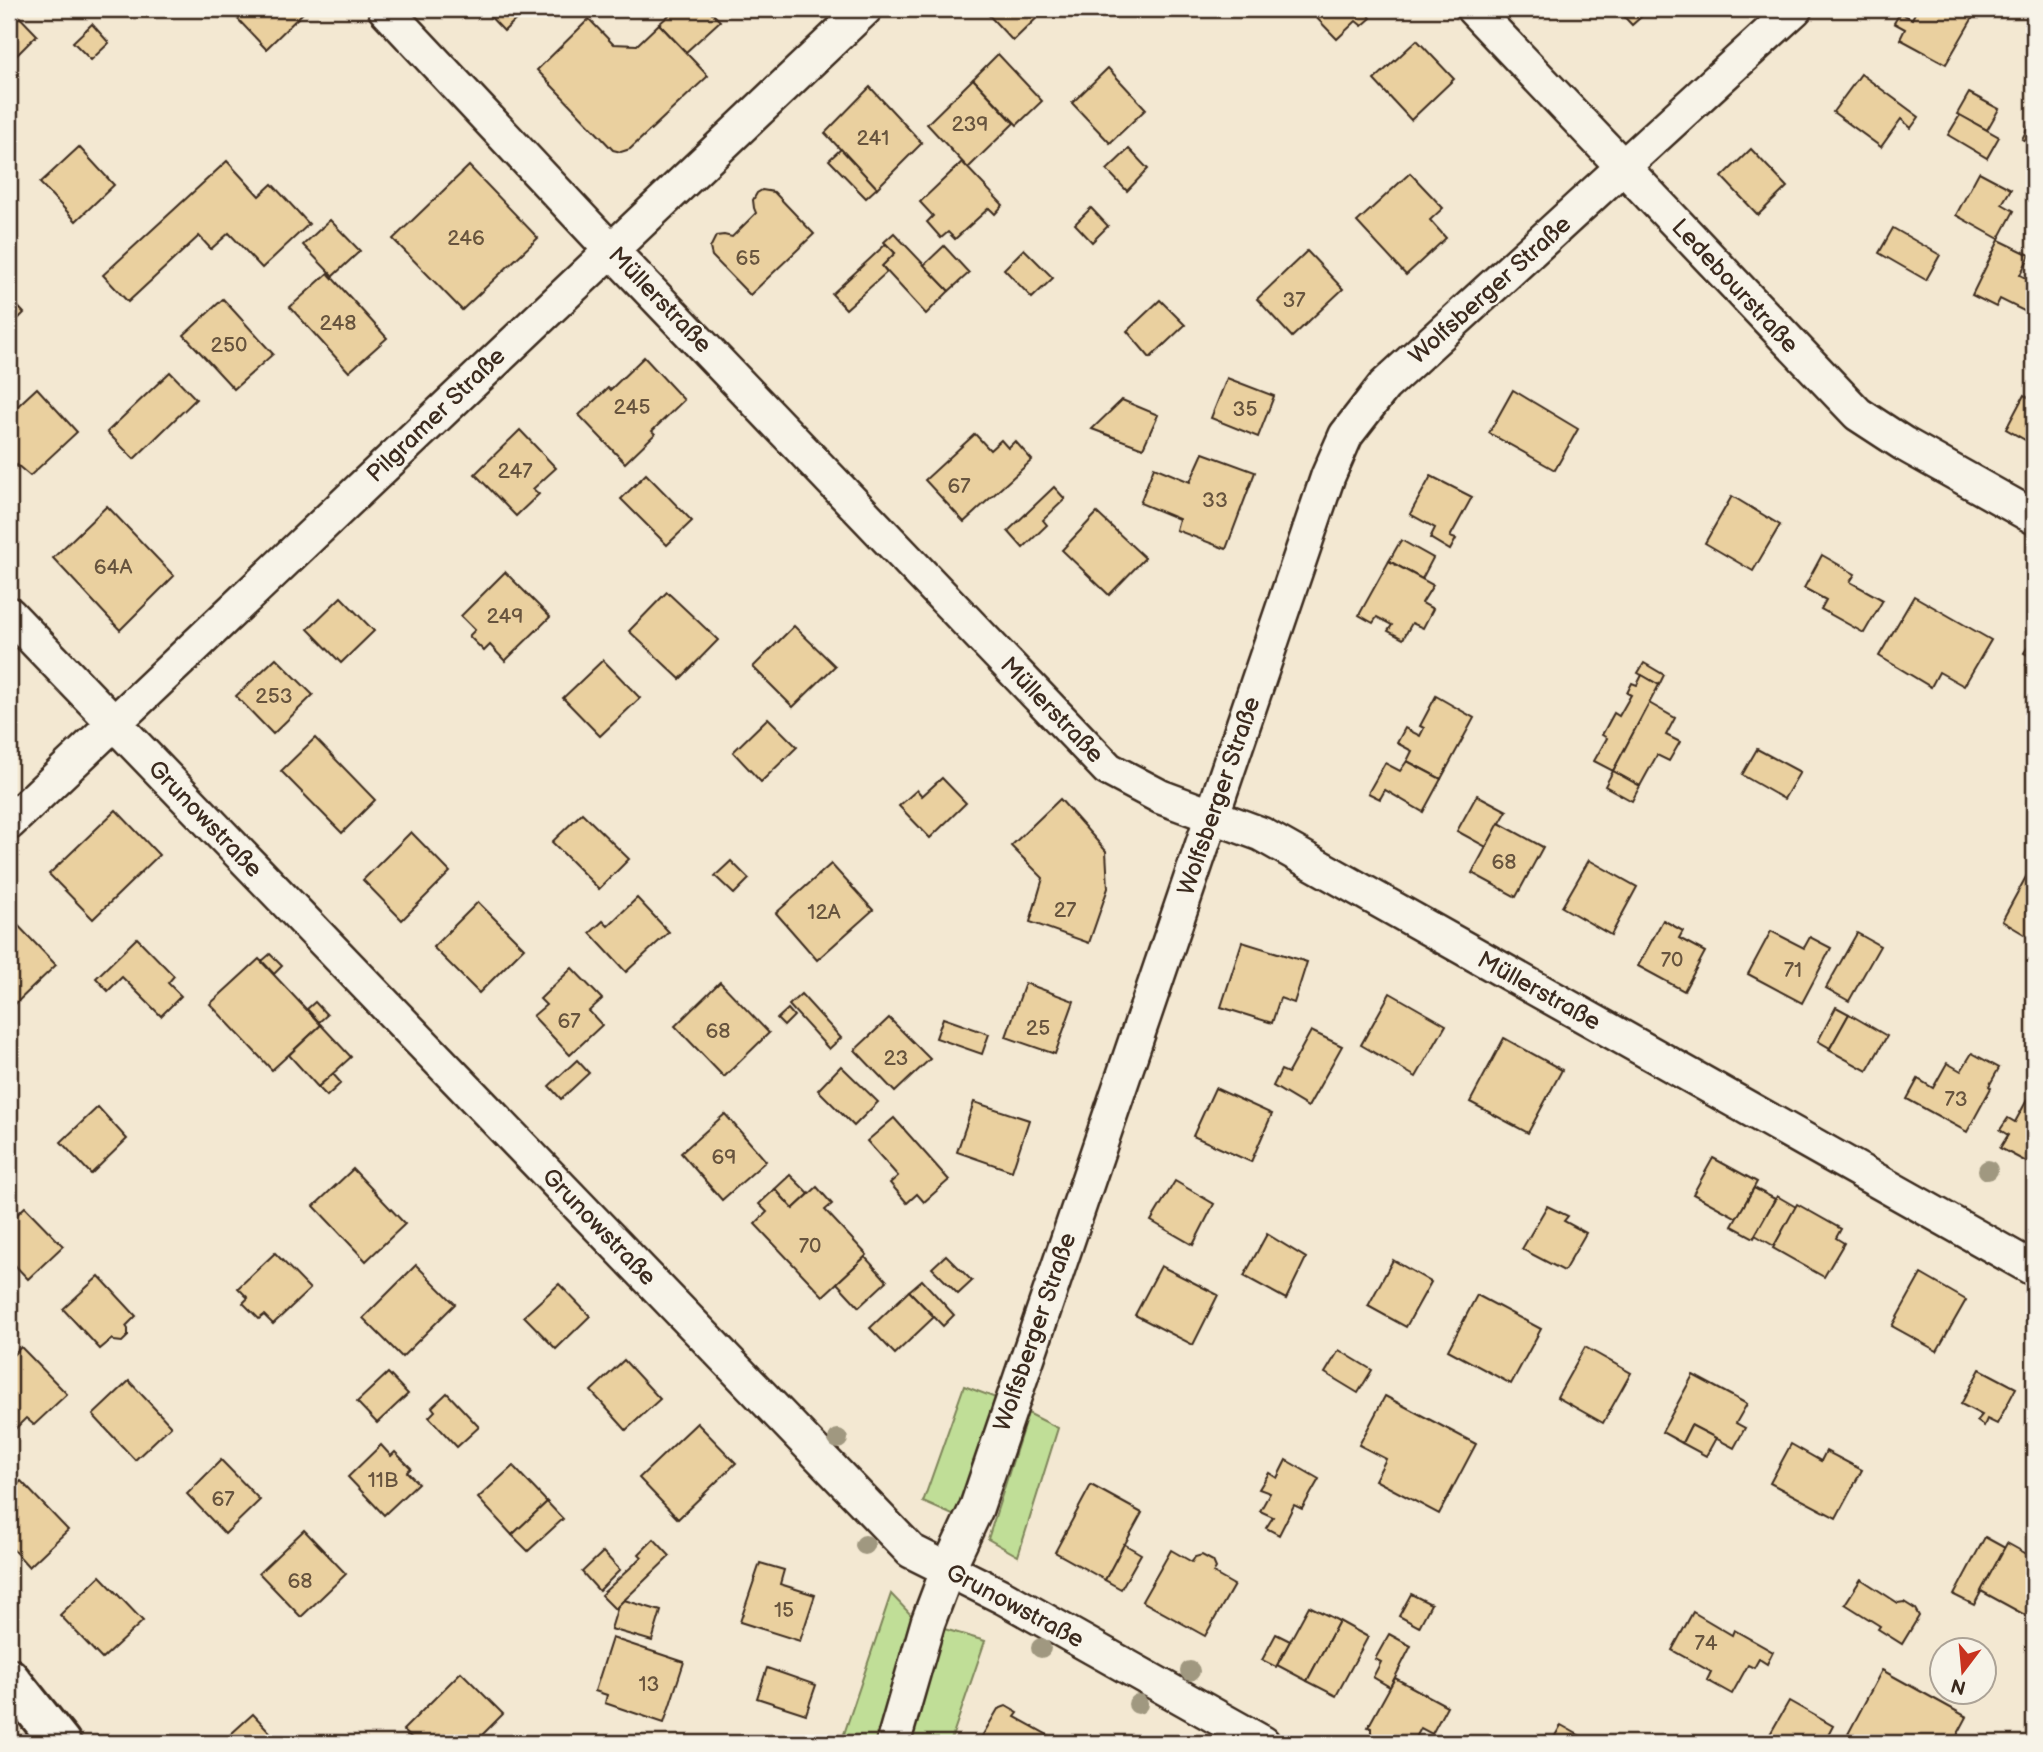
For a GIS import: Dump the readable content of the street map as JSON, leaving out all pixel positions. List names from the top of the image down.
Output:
{
  "streets": {
    "street": [
      "Ledebourstraße",
      "Wolfsberger Straße",
      "Müllerstraße",
      "Pilgramer Straße",
      "Grunowstraße"
    ]
  },
  "crossings": [
    ["Ledebourstraße", "Wolfsberger Straße"],
    ["Wolfsberger Straße", "Müllerstraße"],
    ["Wolfsberger Straße", "Grunowstraße"],
    ["Müllerstraße", "Pilgramer Straße"],
    ["Pilgramer Straße", "Grunowstraße"]
  ],
  "house_numbers": [
    "239",
    "241",
    "246",
    "65",
    "37",
    "248",
    "250",
    "245",
    "35",
    "247",
    "67",
    "33",
    "64A",
    "249",
    "253",
    "68",
    "27",
    "12A",
    "70",
    "71",
    "67",
    "25",
    "68",
    "23",
    "73",
    "69",
    "70",
    "11B",
    "67",
    "68",
    "15",
    "74",
    "13"
  ],
  "north": "bottom"
}
